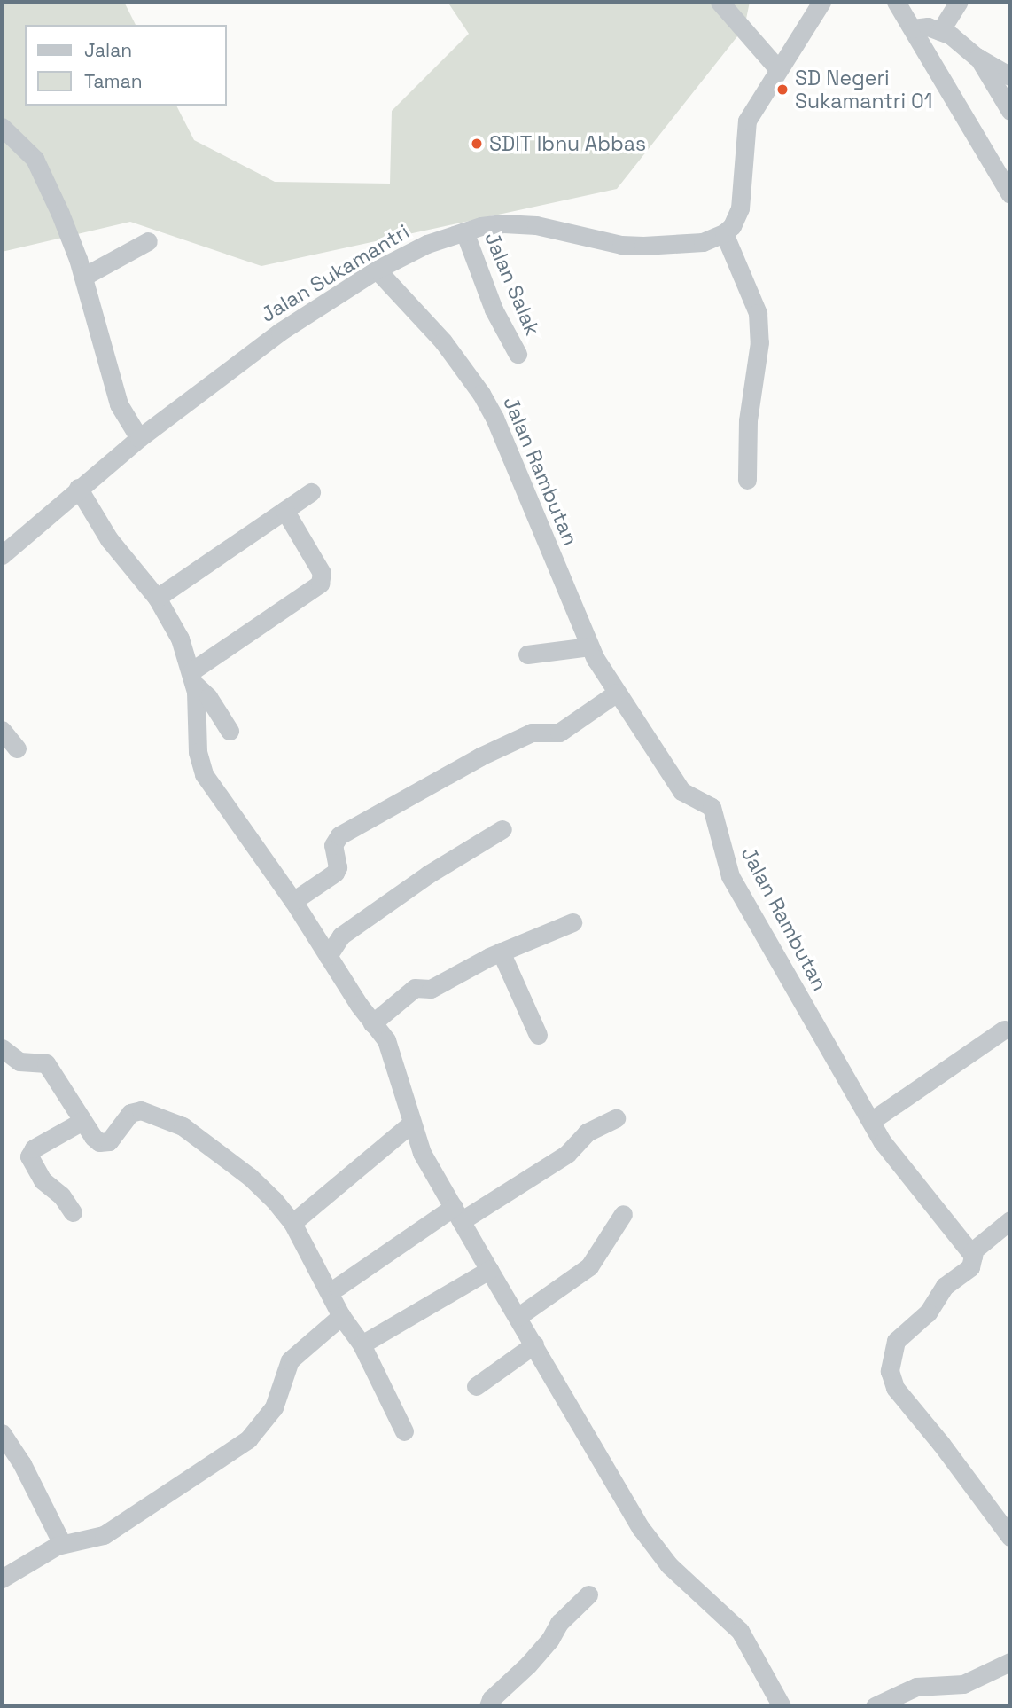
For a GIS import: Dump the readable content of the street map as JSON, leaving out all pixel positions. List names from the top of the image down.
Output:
{
  "streets": {
    "street": ["Jalan Sukamantri", "Jalan Salak", "Jalan Rambutan"]
  },
  "crossings": [
    ["Jalan Sukamantri", "Jalan Salak"],
    ["Jalan Sukamantri", "Jalan Rambutan"]
  ],
  "places": ["SD Negeri Sukamantri 01", "SDIT Ibnu Abbas"],
  "legend": ["Jalan", "Taman"]
}
